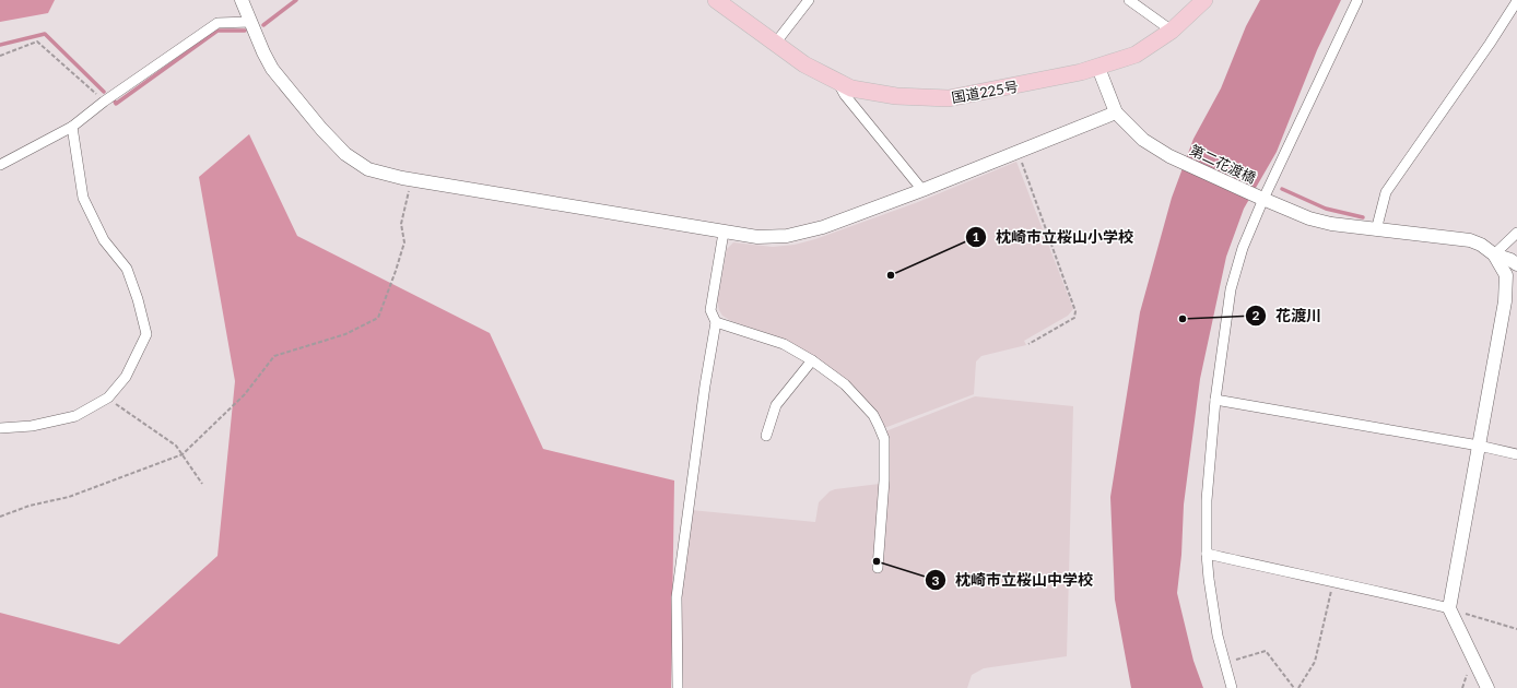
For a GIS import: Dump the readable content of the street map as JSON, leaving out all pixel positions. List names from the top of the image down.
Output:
{
  "streets": {
    "highway": ["国道225号"],
    "street": ["第二花渡橋"]
  },
  "places": ["枕崎市立桜山小学校", "花渡川", "枕崎市立桜山中学校"]
}
